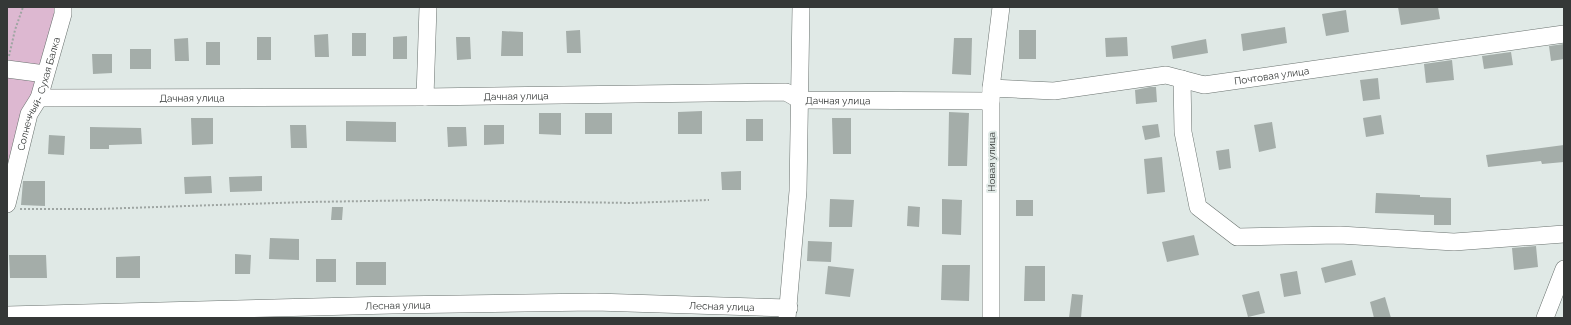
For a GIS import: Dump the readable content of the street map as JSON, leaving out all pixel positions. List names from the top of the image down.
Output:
{
  "streets": {
    "street": [
      "Почтовая улица",
      "Солнечный- Сухая Балка",
      "Дачная улица",
      "Новая улица",
      "Лесная улица"
    ]
  },
  "crossings": [
    ["Почтовая улица", "Дачная улица"],
    ["Почтовая улица", "Новая улица"],
    ["Солнечный- Сухая Балка", "Дачная улица"],
    ["Дачная улица", "Новая улица"],
    ["Дачная улица", "Лесная улица"]
  ]
}
